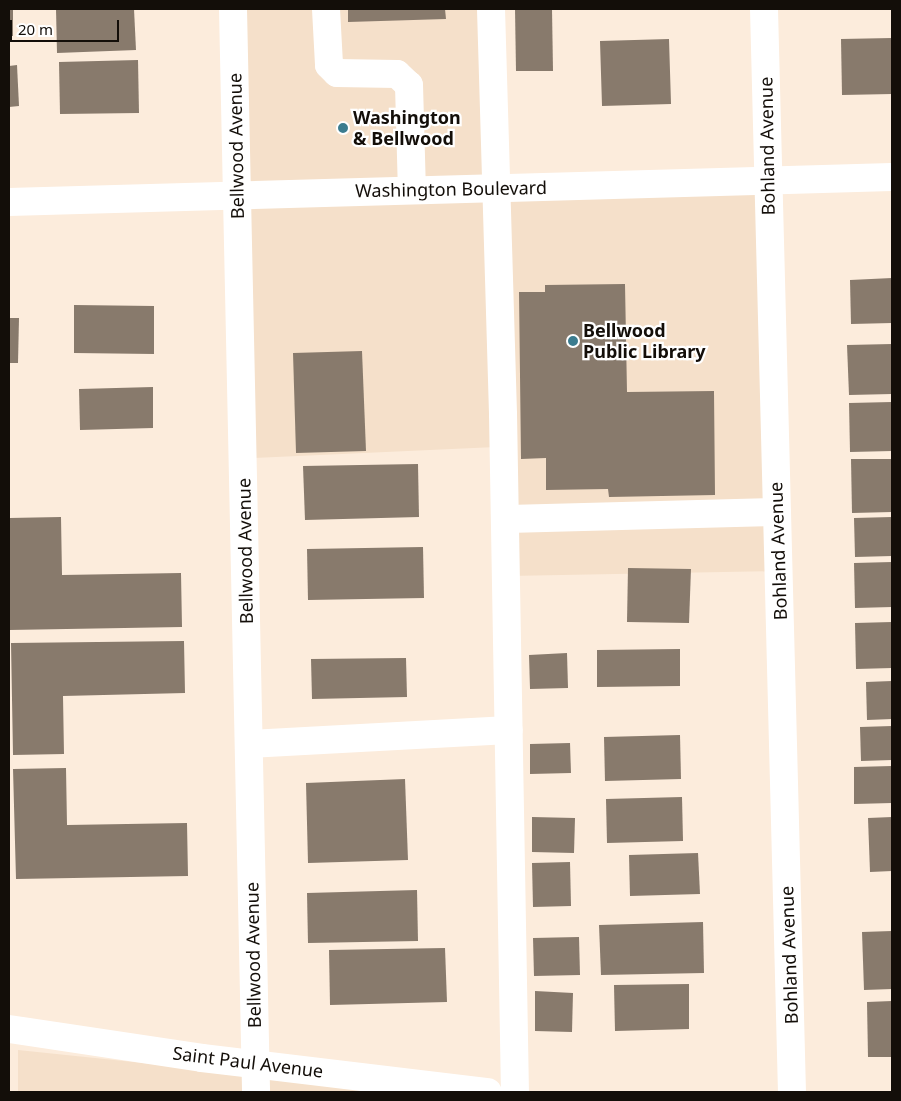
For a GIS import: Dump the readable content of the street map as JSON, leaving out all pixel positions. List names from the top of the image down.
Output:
{
  "streets": {
    "street": [
      "Bellwood Avenue",
      "Bohland Avenue",
      "Washington Boulevard",
      "Saint Paul Avenue"
    ]
  },
  "crossings": [
    ["Bellwood Avenue", "Washington Boulevard"],
    ["Bellwood Avenue", "Saint Paul Avenue"],
    ["Bohland Avenue", "Washington Boulevard"]
  ],
  "places": ["Washington & Bellwood", "Bellwood Public Library"],
  "scale_bar": "20 m"
}
